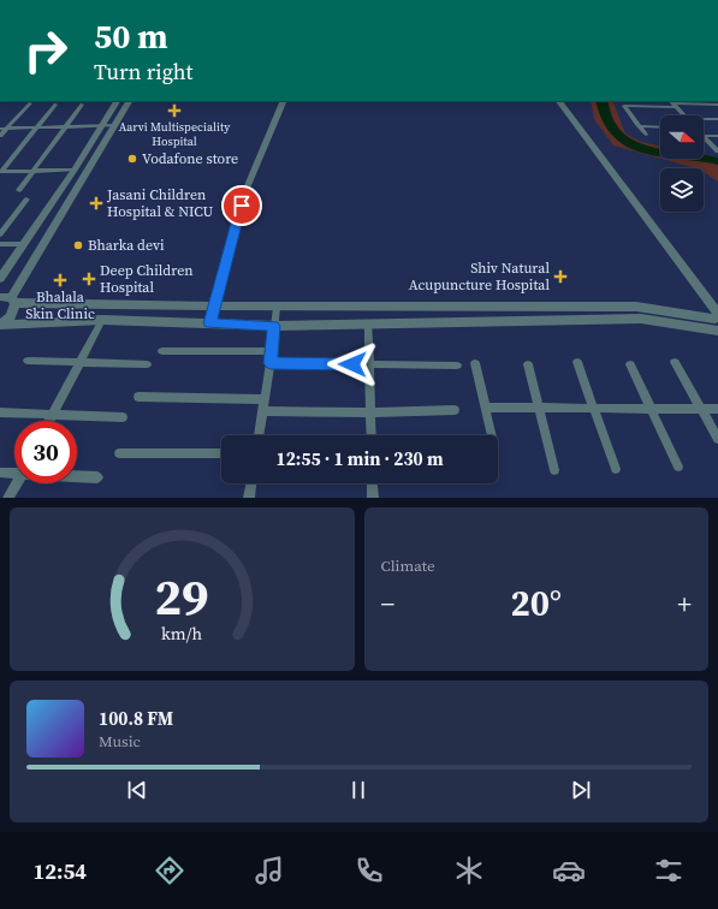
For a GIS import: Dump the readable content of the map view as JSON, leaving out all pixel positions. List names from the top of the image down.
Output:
{
  "places": {
    "health": [
      "Aarvi Multispeciality Hospital",
      "Jasani Children Hospital & NICU",
      "Shiv Natural Acupuncture Hospital",
      "Deep Children Hospital",
      "Bhalala Skin Clinic"
    ],
    "other": ["Vodafone store", "Bharka devi"]
  },
  "north": "right",
  "page": {
    "turn": ["50 m", "Turn right"],
    "limit": "30",
    "trip": "12:55 · 1 min · 230 m",
    "tile": "Climate",
    "heat": ["−", "20°", "+"],
    "song": ["100.8 FM", "Music"],
    "tabs": "12:54",
    "gauge": ["29", "km/h"]
  }
}
